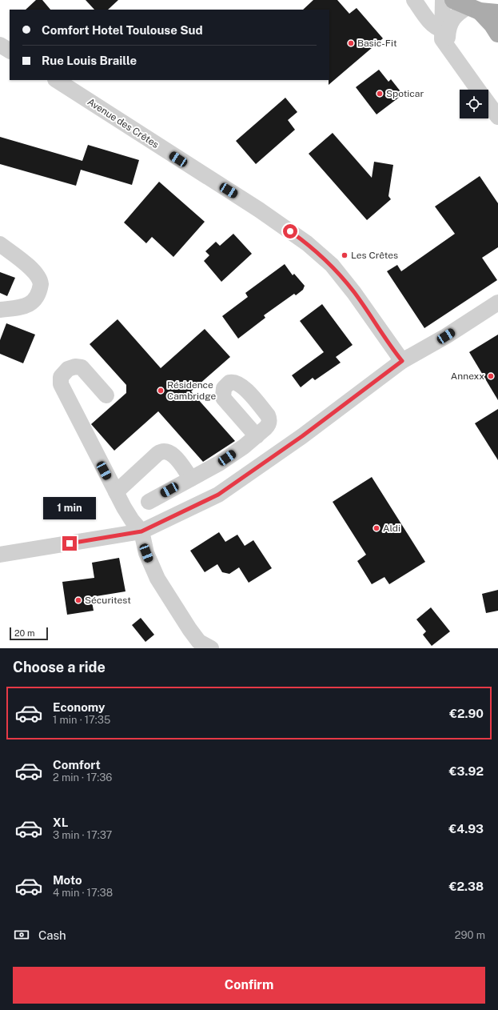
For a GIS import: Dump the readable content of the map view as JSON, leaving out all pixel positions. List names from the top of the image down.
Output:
{
  "streets": {
    "street": ["Avenue des Crêtes"]
  },
  "places": [
    "Basic-Fit",
    "Spoticar",
    "Les Crêtes",
    "Annexx",
    "Résidence Cambridge",
    "Aldi",
    "Sécuritest"
  ],
  "scale_bar": "20 m",
  "page": {
    "banner": ["Comfort Hotel Toulouse Sud", "Rue Louis Braille"],
    "bubble": "1 min",
    "scale": "20 m",
    "heading": "Choose a ride",
    "list": [
      {
        "name": "Economy",
        "note": "1 min · 17:35",
        "value": "€2.90"
      },
      {
        "name": "Comfort",
        "note": "2 min · 17:36",
        "value": "€3.92"
      },
      {
        "name": "XL",
        "note": "3 min · 17:37",
        "value": "€4.93"
      },
      {
        "name": "Moto",
        "note": "4 min · 17:38",
        "value": "€2.38"
      }
    ],
    "pay": ["Cash", "290 m"],
    "buttons": "Confirm"
  }
}
